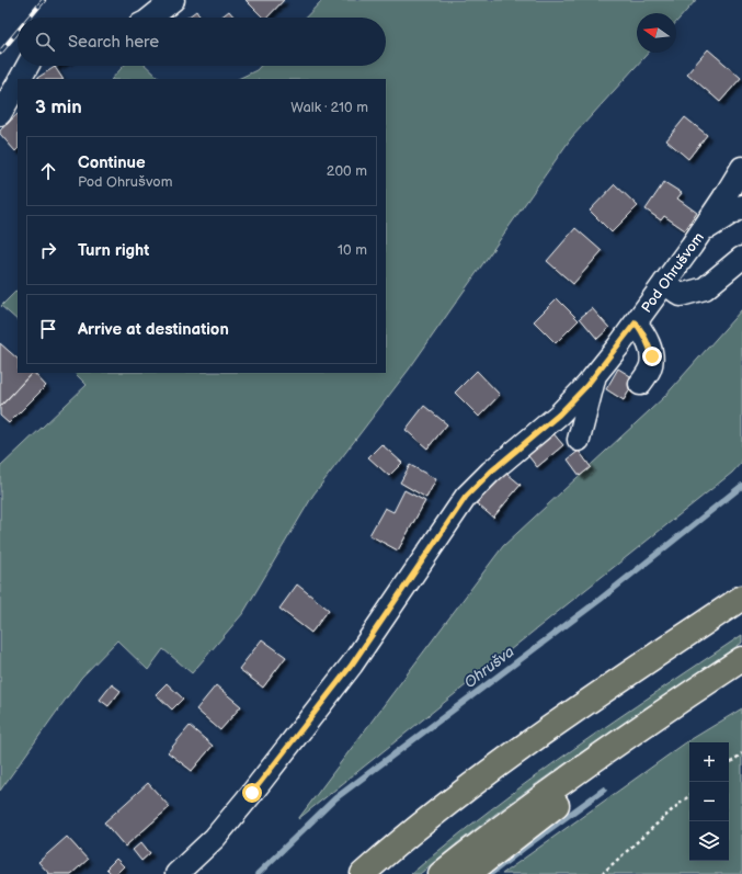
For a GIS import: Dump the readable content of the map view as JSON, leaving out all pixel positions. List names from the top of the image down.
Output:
{
  "streets": {
    "street": ["Pod Ohrušvom"]
  },
  "water": ["Ohrušva"],
  "north": "left",
  "page": {
    "search": "Search here",
    "heading": ["3 min", "Walk · 210 m"],
    "list": [
      ["Continue", "Pod Ohrušvom", "200 m"],
      ["Turn right", "10 m"],
      "Arrive at destination"
    ],
    "map_buttons": ["+", "−"]
  }
}
